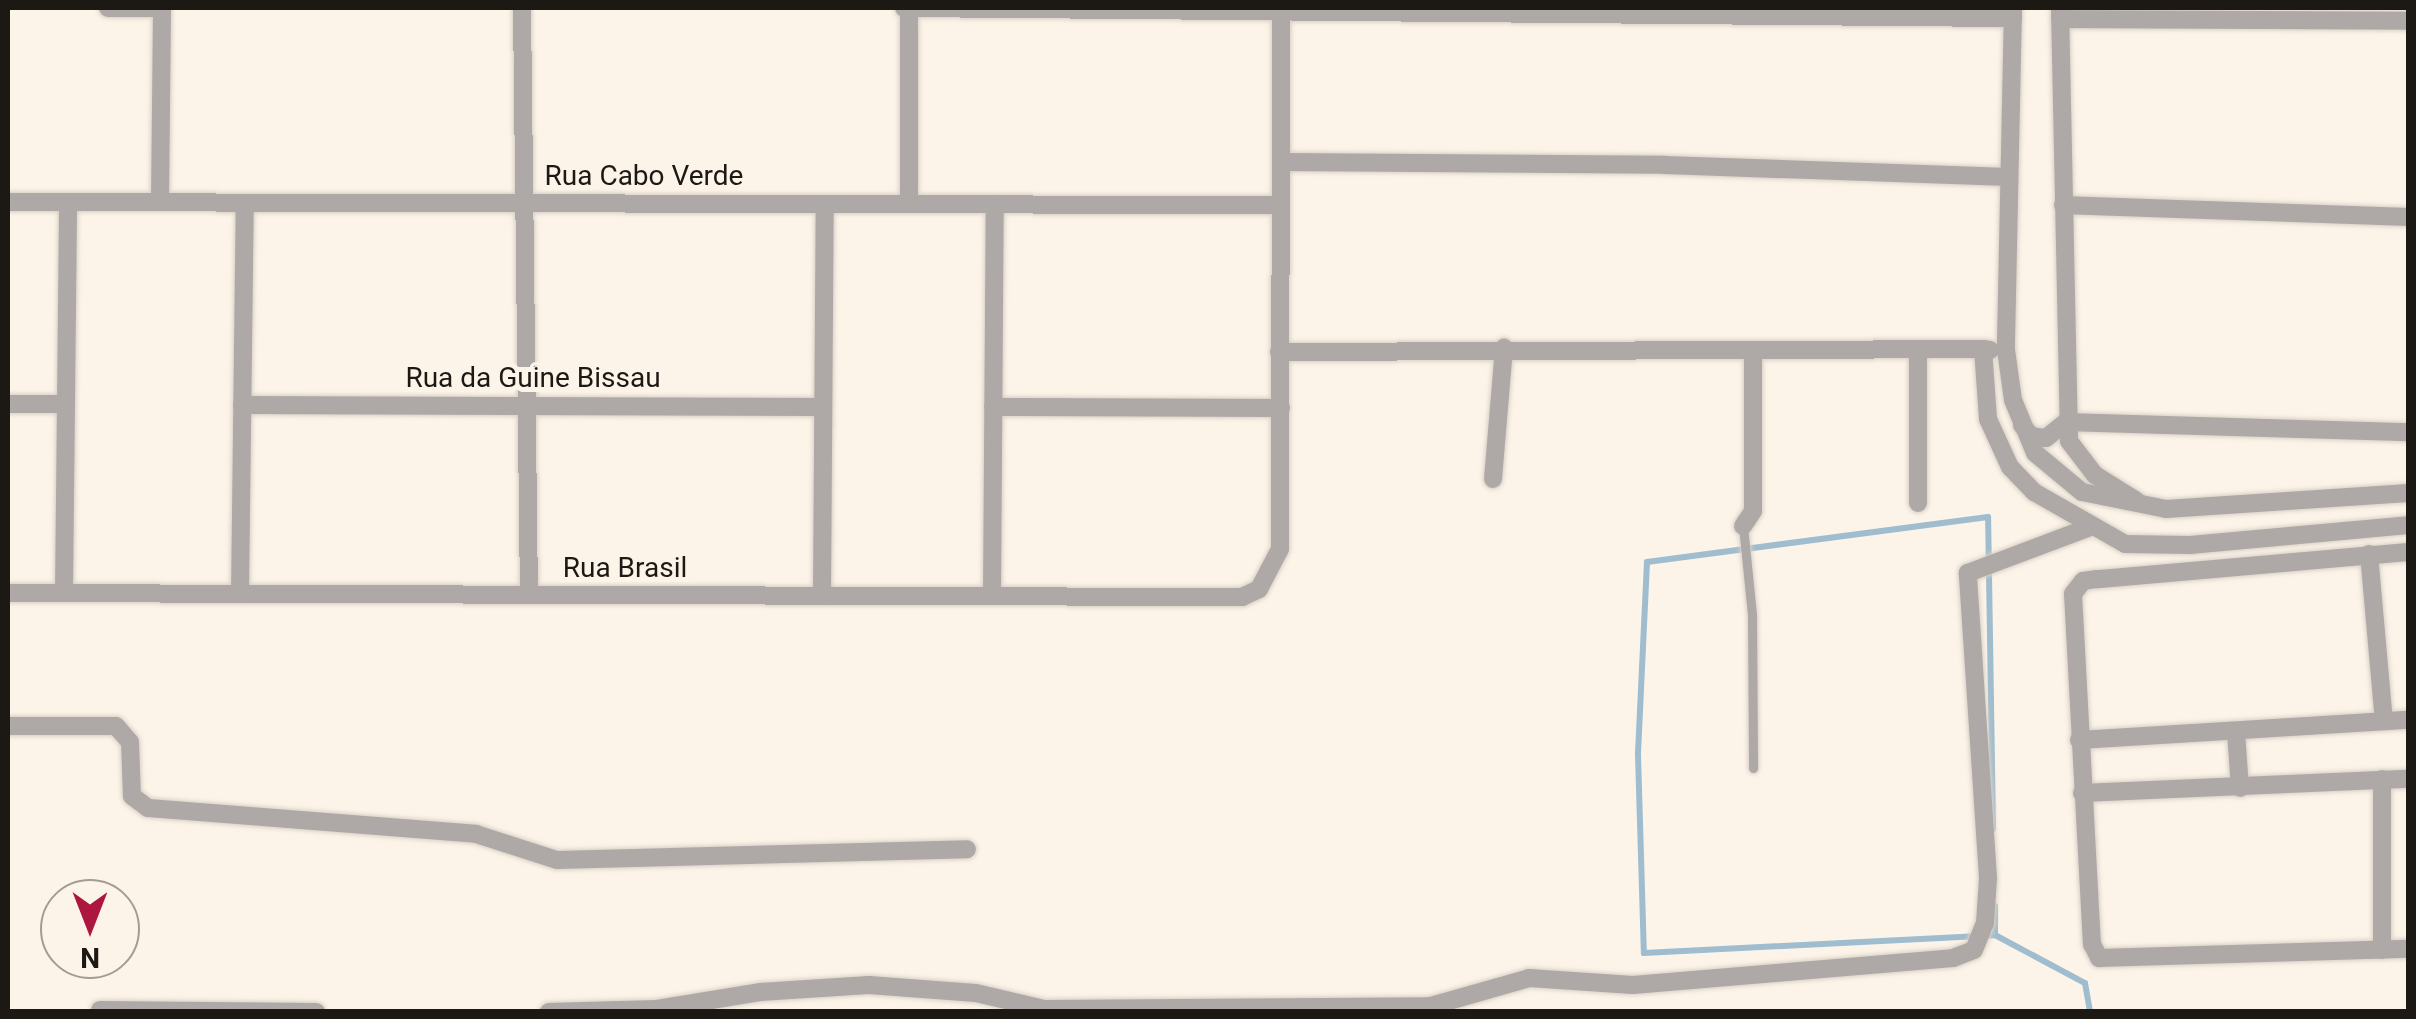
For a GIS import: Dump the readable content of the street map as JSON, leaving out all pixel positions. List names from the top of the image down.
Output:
{
  "streets": {
    "street": ["Rua Cabo Verde", "Rua da Guine Bissau", "Rua Brasil"]
  },
  "north": "bottom"
}
